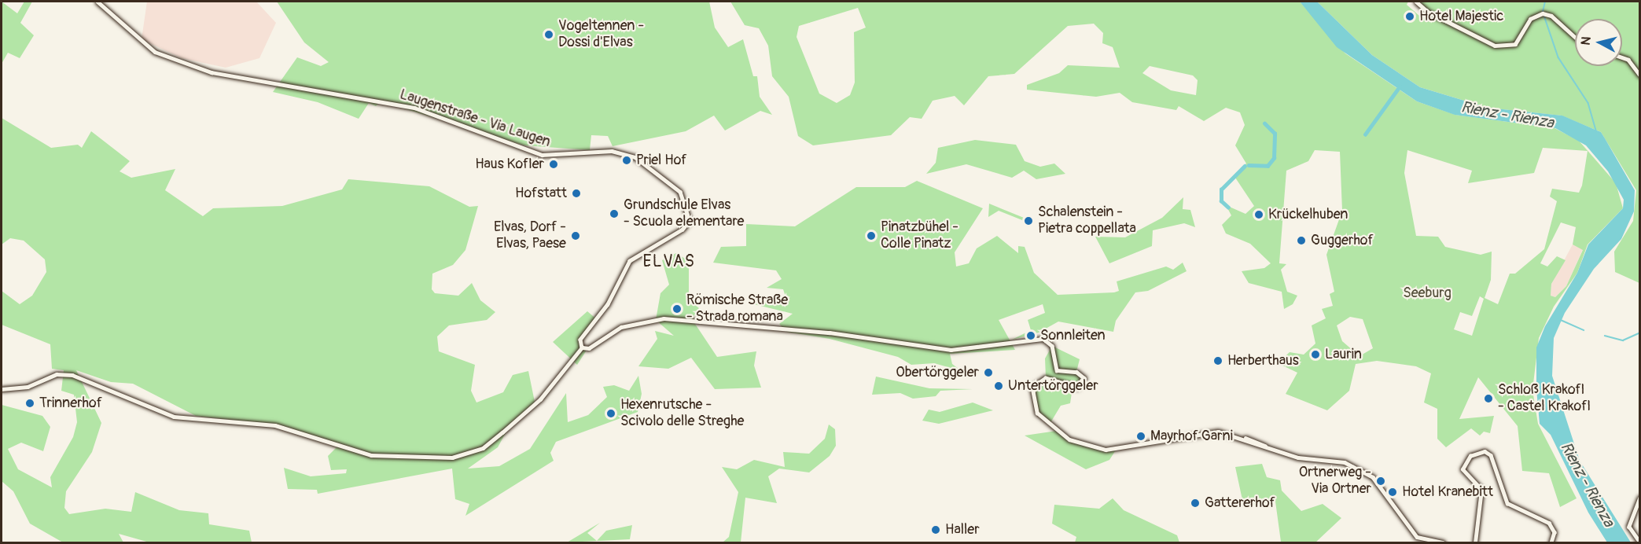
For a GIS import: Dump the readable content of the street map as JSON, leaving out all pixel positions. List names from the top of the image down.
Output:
{
  "streets": {
    "street": ["Laugenstraße - Via Laugen"]
  },
  "districts": ["ELVAS"],
  "water": ["Rienz - Rienza"],
  "parks": ["Seeburg"],
  "places": [
    "Hotel Majestic",
    "Vogeltennen - Dossi d'Elvas",
    "Priel Hof",
    "Haus Kofler",
    "Hofstatt",
    "Grundschule Elvas - Scuola elementare",
    "Krückelhuben",
    "Schalenstein - Pietra coppellata",
    "Elvas, Dorf - Elvas, Paese",
    "Pinatzbühel - Colle Pinatz",
    "Guggerhof",
    "Römische Straße - Strada romana",
    "Sonnleiten",
    "Laurin",
    "Herberthaus",
    "Obertörggeler",
    "Untertörggeler",
    "Schloß Krakofl - Castel Krakofl",
    "Trinnerhof",
    "Hexenrutsche - Scivolo delle Streghe",
    "Mayrhof Garni",
    "Ortnerweg - Via Ortner",
    "Hotel Kranebitt",
    "Gattererhof",
    "Haller"
  ],
  "north": "left"
}
